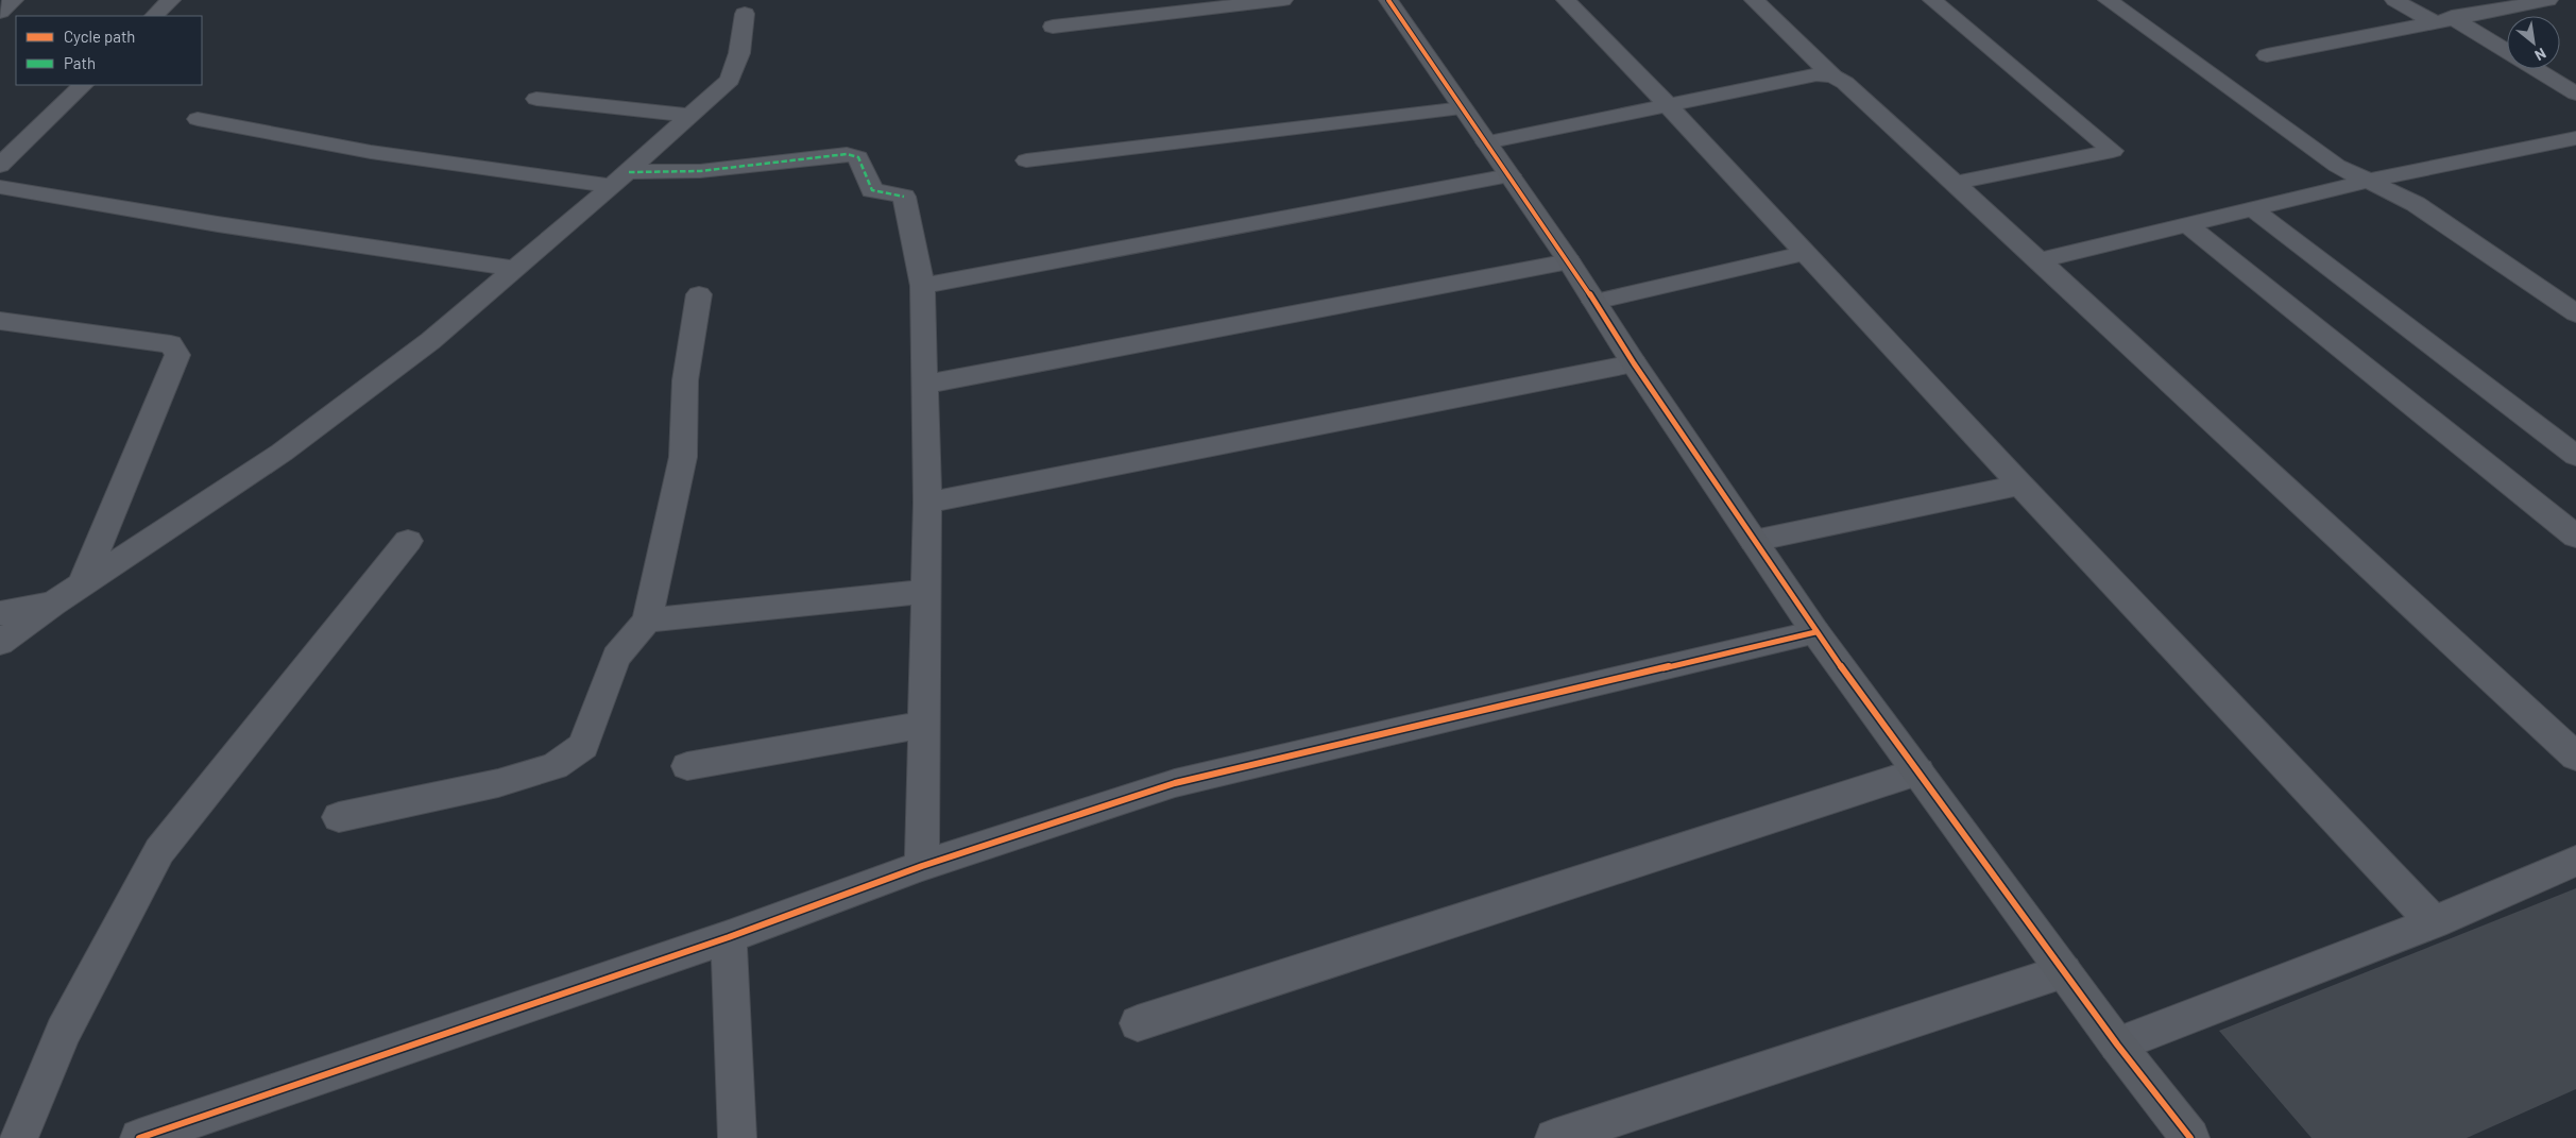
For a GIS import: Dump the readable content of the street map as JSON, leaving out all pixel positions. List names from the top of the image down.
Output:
{
  "legend": ["Cycle path", "Path"],
  "north": "bottom right"
}
